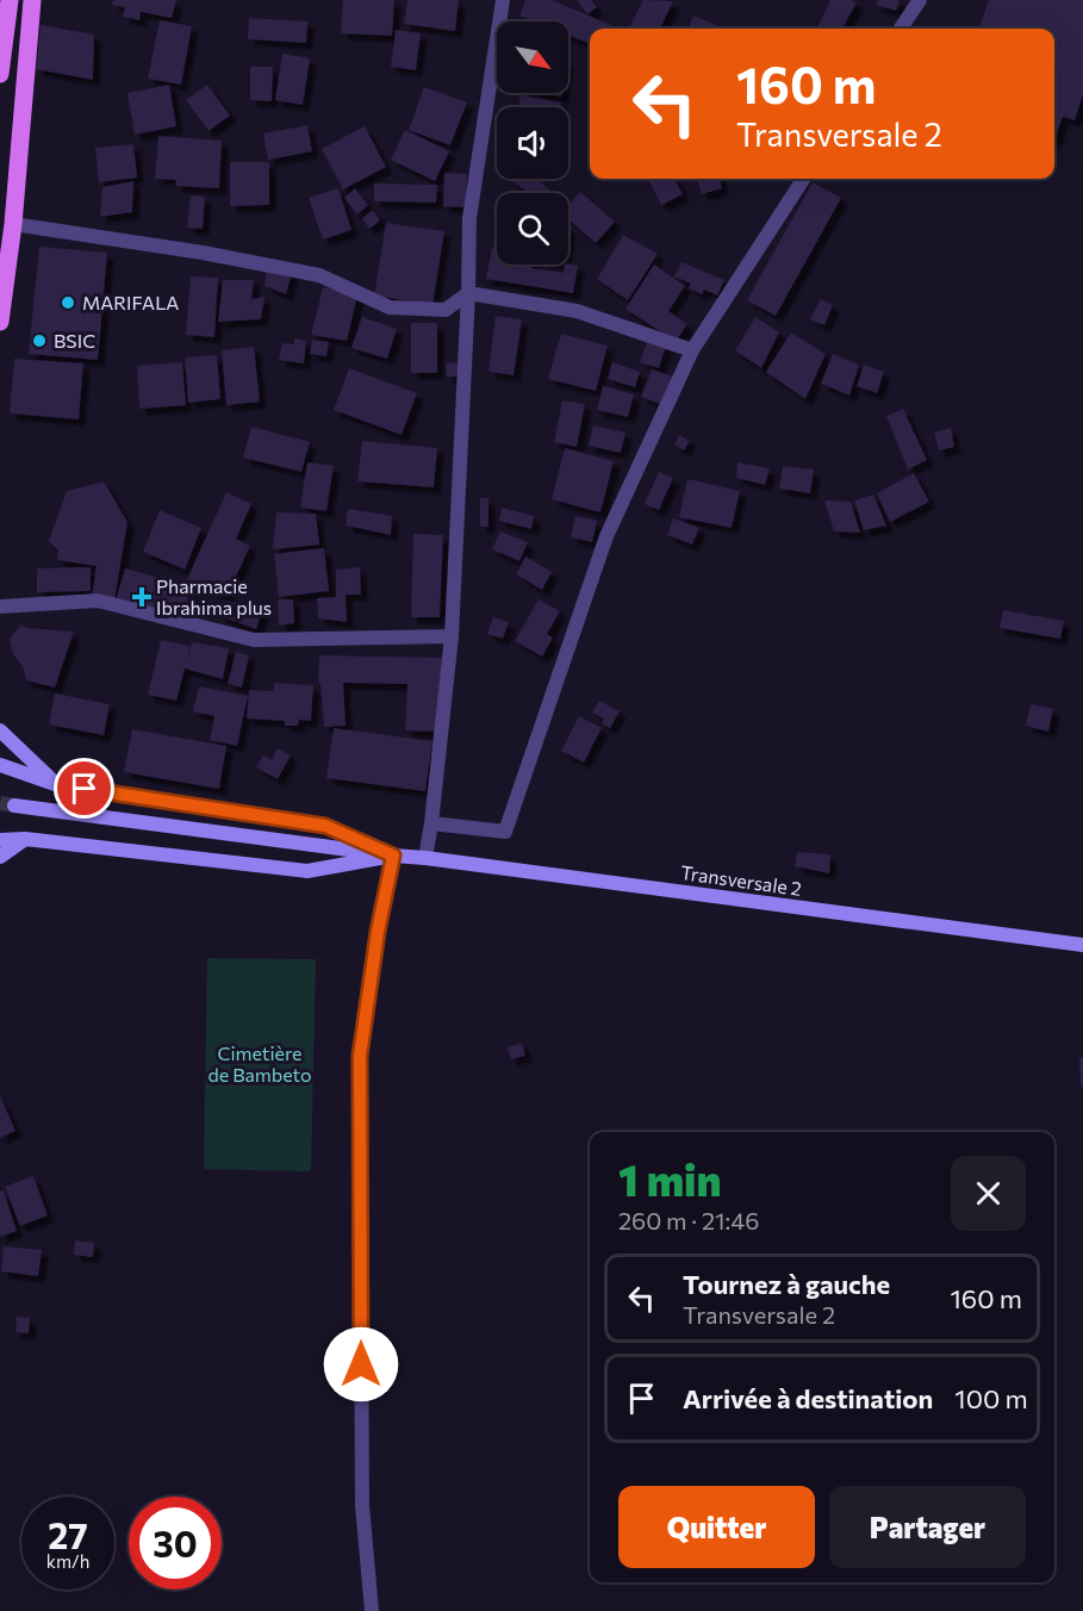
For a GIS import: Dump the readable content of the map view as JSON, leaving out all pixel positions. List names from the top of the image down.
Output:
{
  "streets": {
    "main road": ["Transversale 2"]
  },
  "parks": ["Cimetière de Bambeto"],
  "places": {
    "other": ["MARIFALA", "BSIC"],
    "health": ["Pharmacie Ibrahima plus"]
  },
  "north": "bottom right",
  "page": {
    "turn": ["160 m", "Transversale 2"],
    "heading": ["1 min", "260 m · 21:46"],
    "list": [
      {
        "name": "Tournez à gauche",
        "note": "Transversale 2",
        "value": "160 m"
      },
      {
        "name": "Arrivée à destination",
        "value": "100 m"
      }
    ],
    "buttons": ["Quitter", "Partager"],
    "speed": "27 km/h",
    "limit": "30"
  }
}
